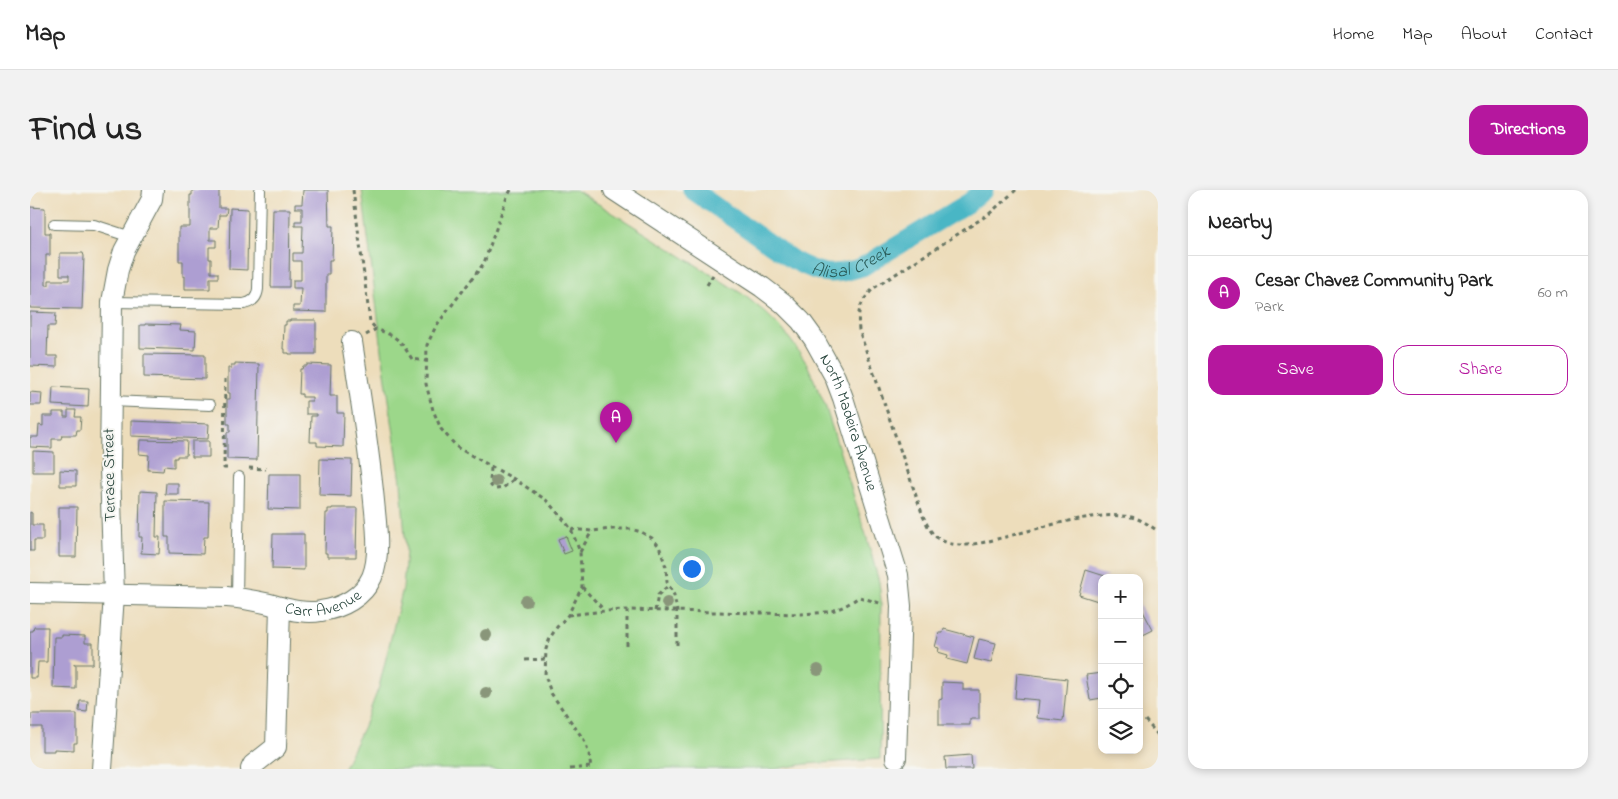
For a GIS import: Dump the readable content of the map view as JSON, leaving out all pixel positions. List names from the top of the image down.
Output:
{
  "streets": {
    "street": ["North Madeira Avenue", "Terrace Street", "Carr Avenue"]
  },
  "crossings": [
    ["Terrace Street", "Carr Avenue"]
  ],
  "water": ["Alisal Creek"],
  "page": {
    "header": "Map",
    "nav": [
      "Home",
      "Map",
      "About",
      "Contact"
    ],
    "title": "Find us",
    "buttons": [
      "Directions",
      ["Save", "Share"]
    ],
    "heading": "Nearby",
    "list": [
      {
        "mark": "A",
        "name": "Cesar Chavez Community Park",
        "note": "Park",
        "value": "60 m"
      }
    ],
    "pins": "A",
    "map_buttons": ["+", "−"]
  }
}
